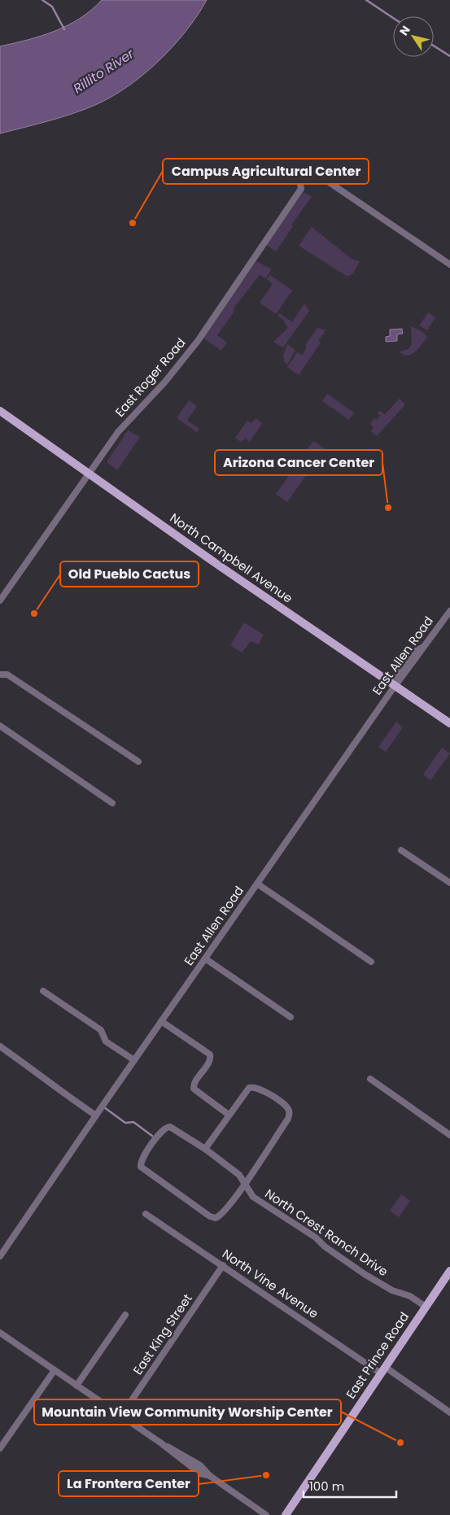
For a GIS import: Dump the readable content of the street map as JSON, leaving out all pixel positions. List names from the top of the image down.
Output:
{
  "streets": {
    "main road": ["North Campbell Avenue", "East Prince Road"],
    "street": [
      "East Roger Road",
      "East Allen Road",
      "North Crest Ranch Drive",
      "North Vine Avenue",
      "East King Street"
    ]
  },
  "crossings": [
    ["East Roger Road", "North Campbell Avenue"],
    ["North Campbell Avenue", "East Allen Road"],
    ["North Crest Ranch Drive", "East Prince Road"],
    ["North Vine Avenue", "East King Street"],
    ["North Vine Avenue", "East Prince Road"]
  ],
  "water": ["Rillito River"],
  "places": [
    "Campus Agricultural Center",
    "Arizona Cancer Center",
    "Old Pueblo Cactus",
    "Mountain View Community Worship Center",
    "La Frontera Center"
  ],
  "scale_bar": "100 m",
  "north": "top left"
}
